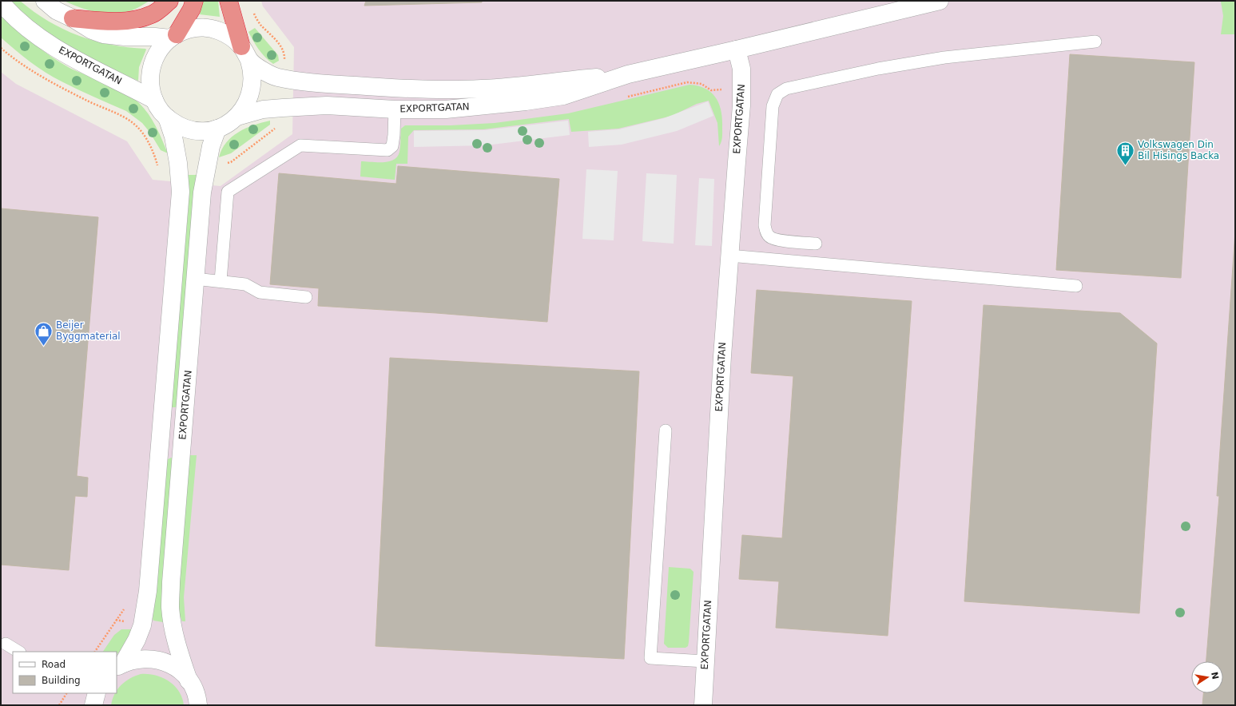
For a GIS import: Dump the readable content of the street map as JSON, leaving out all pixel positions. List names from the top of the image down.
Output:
{
  "streets": {
    "street": ["EXPORTGATAN"]
  },
  "places": {
    "building": ["Volkswagen Din Bil Hisings Backa"],
    "shop": ["Beijer Byggmaterial"]
  },
  "legend": ["Road", "Building"],
  "north": "right"
}
